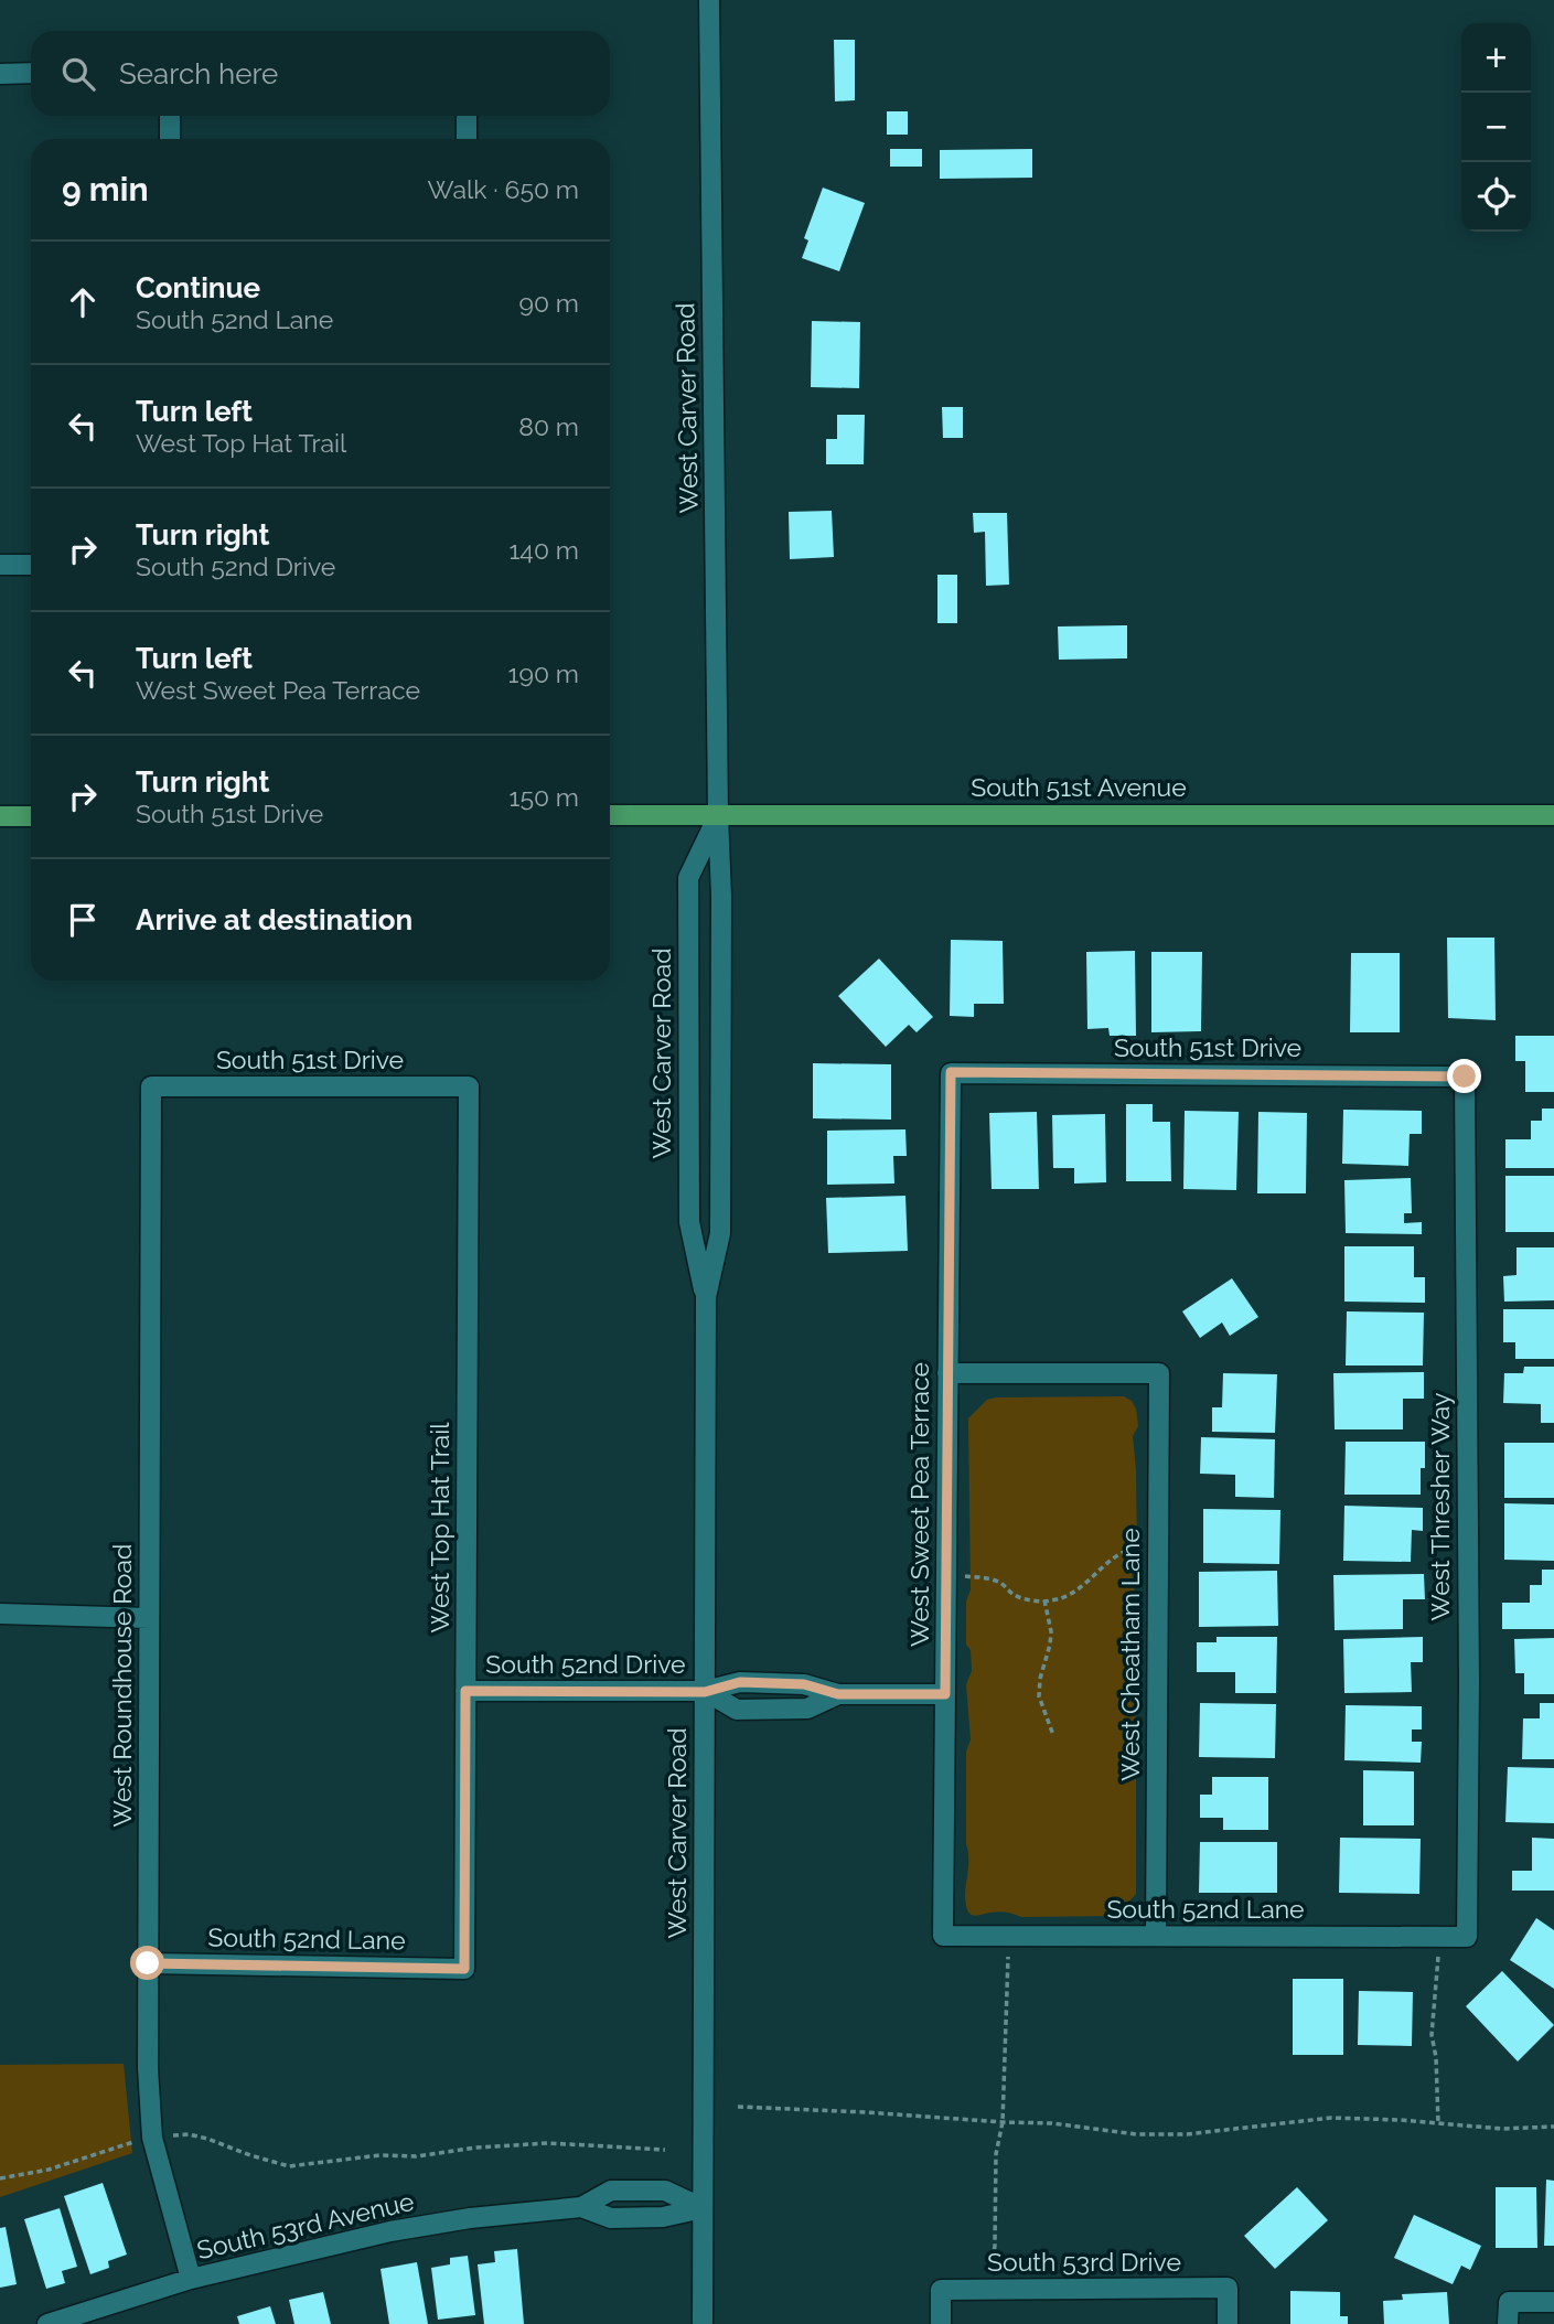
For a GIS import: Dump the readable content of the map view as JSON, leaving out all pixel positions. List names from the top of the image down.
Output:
{
  "streets": {
    "main road": ["South 51st Avenue"],
    "street": [
      "West Carver Road",
      "South 51st Drive",
      "West Sweet Pea Terrace",
      "West Thresher Way",
      "West Top Hat Trail",
      "West Cheatham Lane",
      "South 52nd Drive",
      "West Roundhouse Road",
      "South 52nd Lane",
      "South 53rd Avenue",
      "South 53rd Drive"
    ]
  },
  "crossings": [
    ["West Carver Road", "South 51st Avenue"],
    ["West Carver Road", "South 52nd Drive"],
    ["West Carver Road", "South 53rd Avenue"],
    ["South 51st Drive", "West Sweet Pea Terrace"],
    ["South 51st Drive", "West Thresher Way"],
    ["South 51st Drive", "West Top Hat Trail"],
    ["South 51st Drive", "West Roundhouse Road"],
    ["West Sweet Pea Terrace", "West Cheatham Lane"],
    ["West Sweet Pea Terrace", "South 52nd Drive"],
    ["West Sweet Pea Terrace", "South 52nd Lane"],
    ["West Thresher Way", "South 52nd Lane"],
    ["West Top Hat Trail", "South 52nd Drive"],
    ["West Top Hat Trail", "South 52nd Lane"],
    ["West Cheatham Lane", "South 52nd Lane"],
    ["West Roundhouse Road", "South 52nd Lane"],
    ["West Roundhouse Road", "South 53rd Avenue"]
  ],
  "page": {
    "map_buttons": ["+", "−"],
    "search": "Search here",
    "heading": ["9 min", "Walk · 650 m"],
    "list": [
      ["Continue", "South 52nd Lane", "90 m"],
      ["Turn left", "West Top Hat Trail", "80 m"],
      ["Turn right", "South 52nd Drive", "140 m"],
      ["Turn left", "West Sweet Pea Terrace", "190 m"],
      ["Turn right", "South 51st Drive", "150 m"],
      "Arrive at destination"
    ]
  }
}
